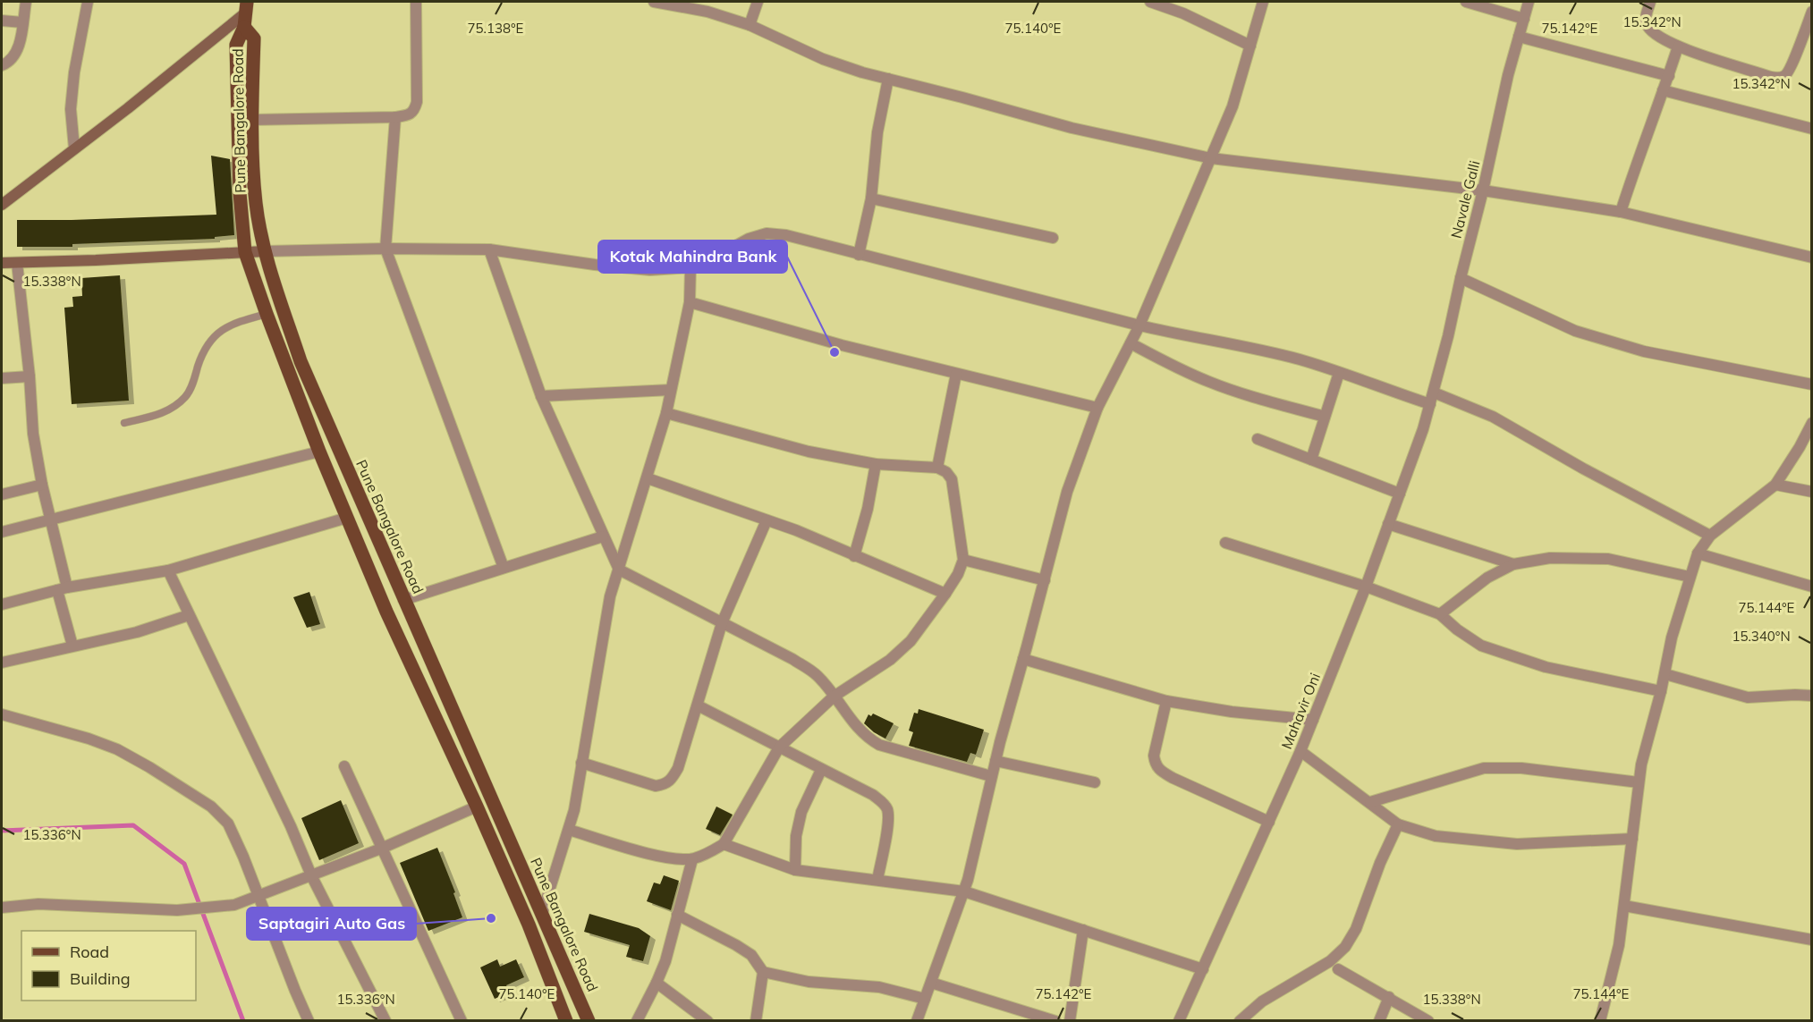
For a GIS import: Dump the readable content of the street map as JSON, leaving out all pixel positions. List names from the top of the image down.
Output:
{
  "streets": {
    "main road": ["Pune Bangalore Road"],
    "street": ["Navale Galli", "Mahavir Oni"]
  },
  "crossings": [
    ["Navale Galli", "Mahavir Oni"]
  ],
  "places": ["Kotak Mahindra Bank", "Saptagiri Auto Gas"],
  "legend": ["Road", "Building"],
  "coordinates": [
    "15.342°N",
    "75.138°E",
    "75.140°E",
    "75.142°E",
    "15.338°N",
    "75.144°E",
    "15.340°N",
    "15.336°N"
  ]
}
